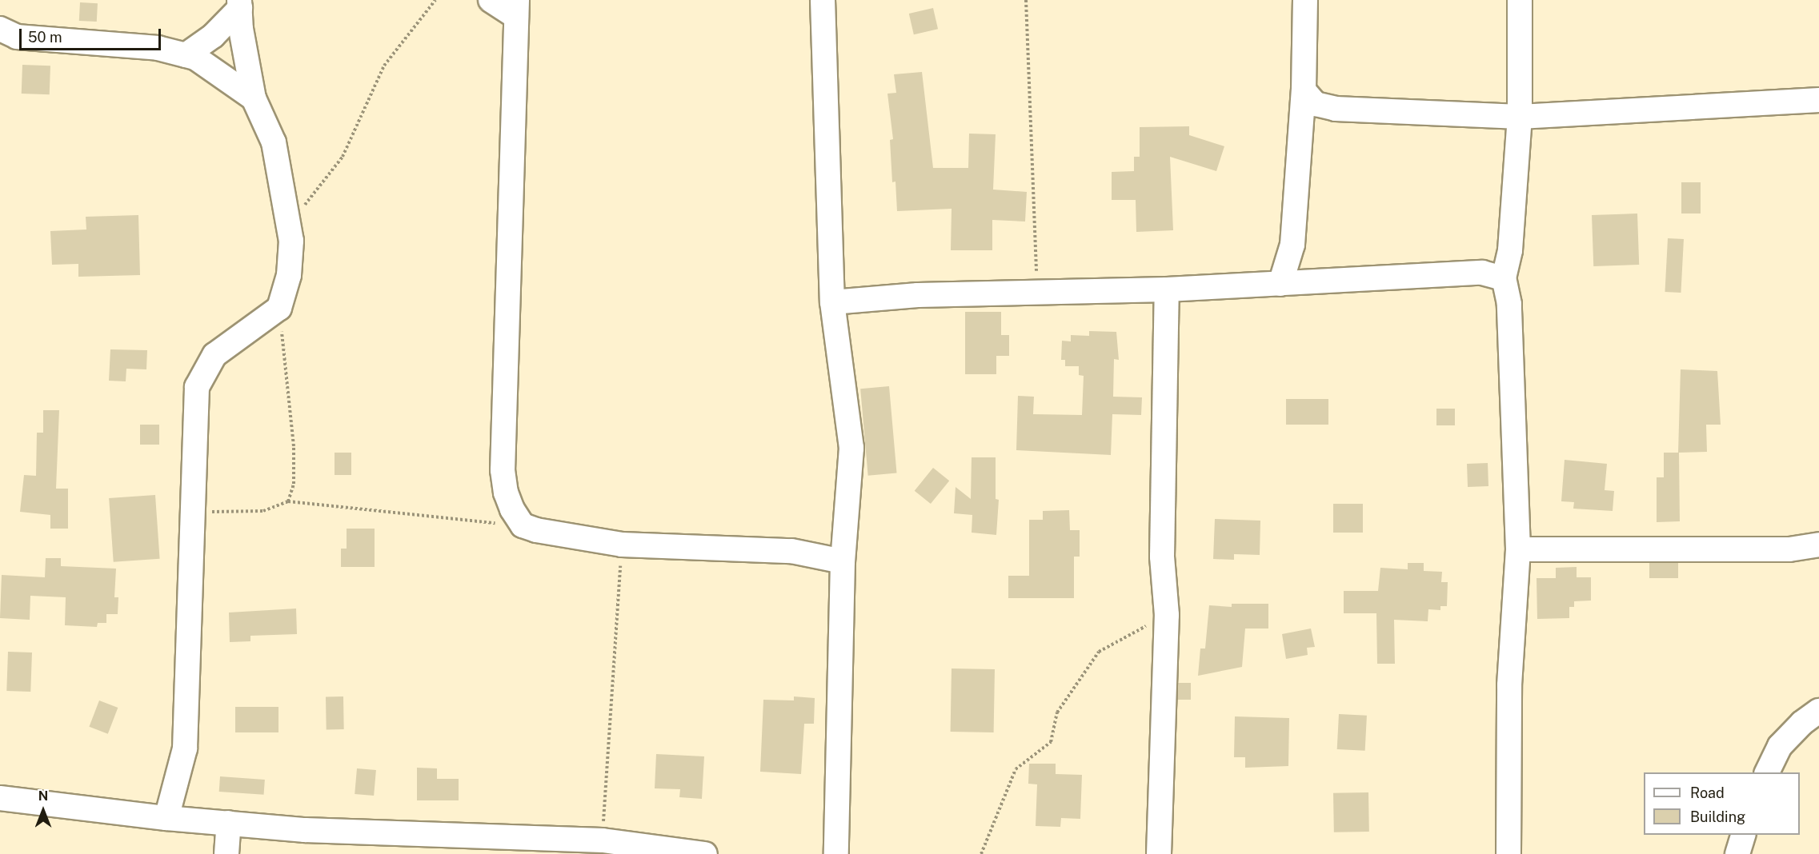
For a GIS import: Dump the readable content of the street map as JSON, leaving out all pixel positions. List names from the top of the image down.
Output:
{
  "legend": ["Road", "Building"],
  "scale_bar": "50 m",
  "north": "top"
}
